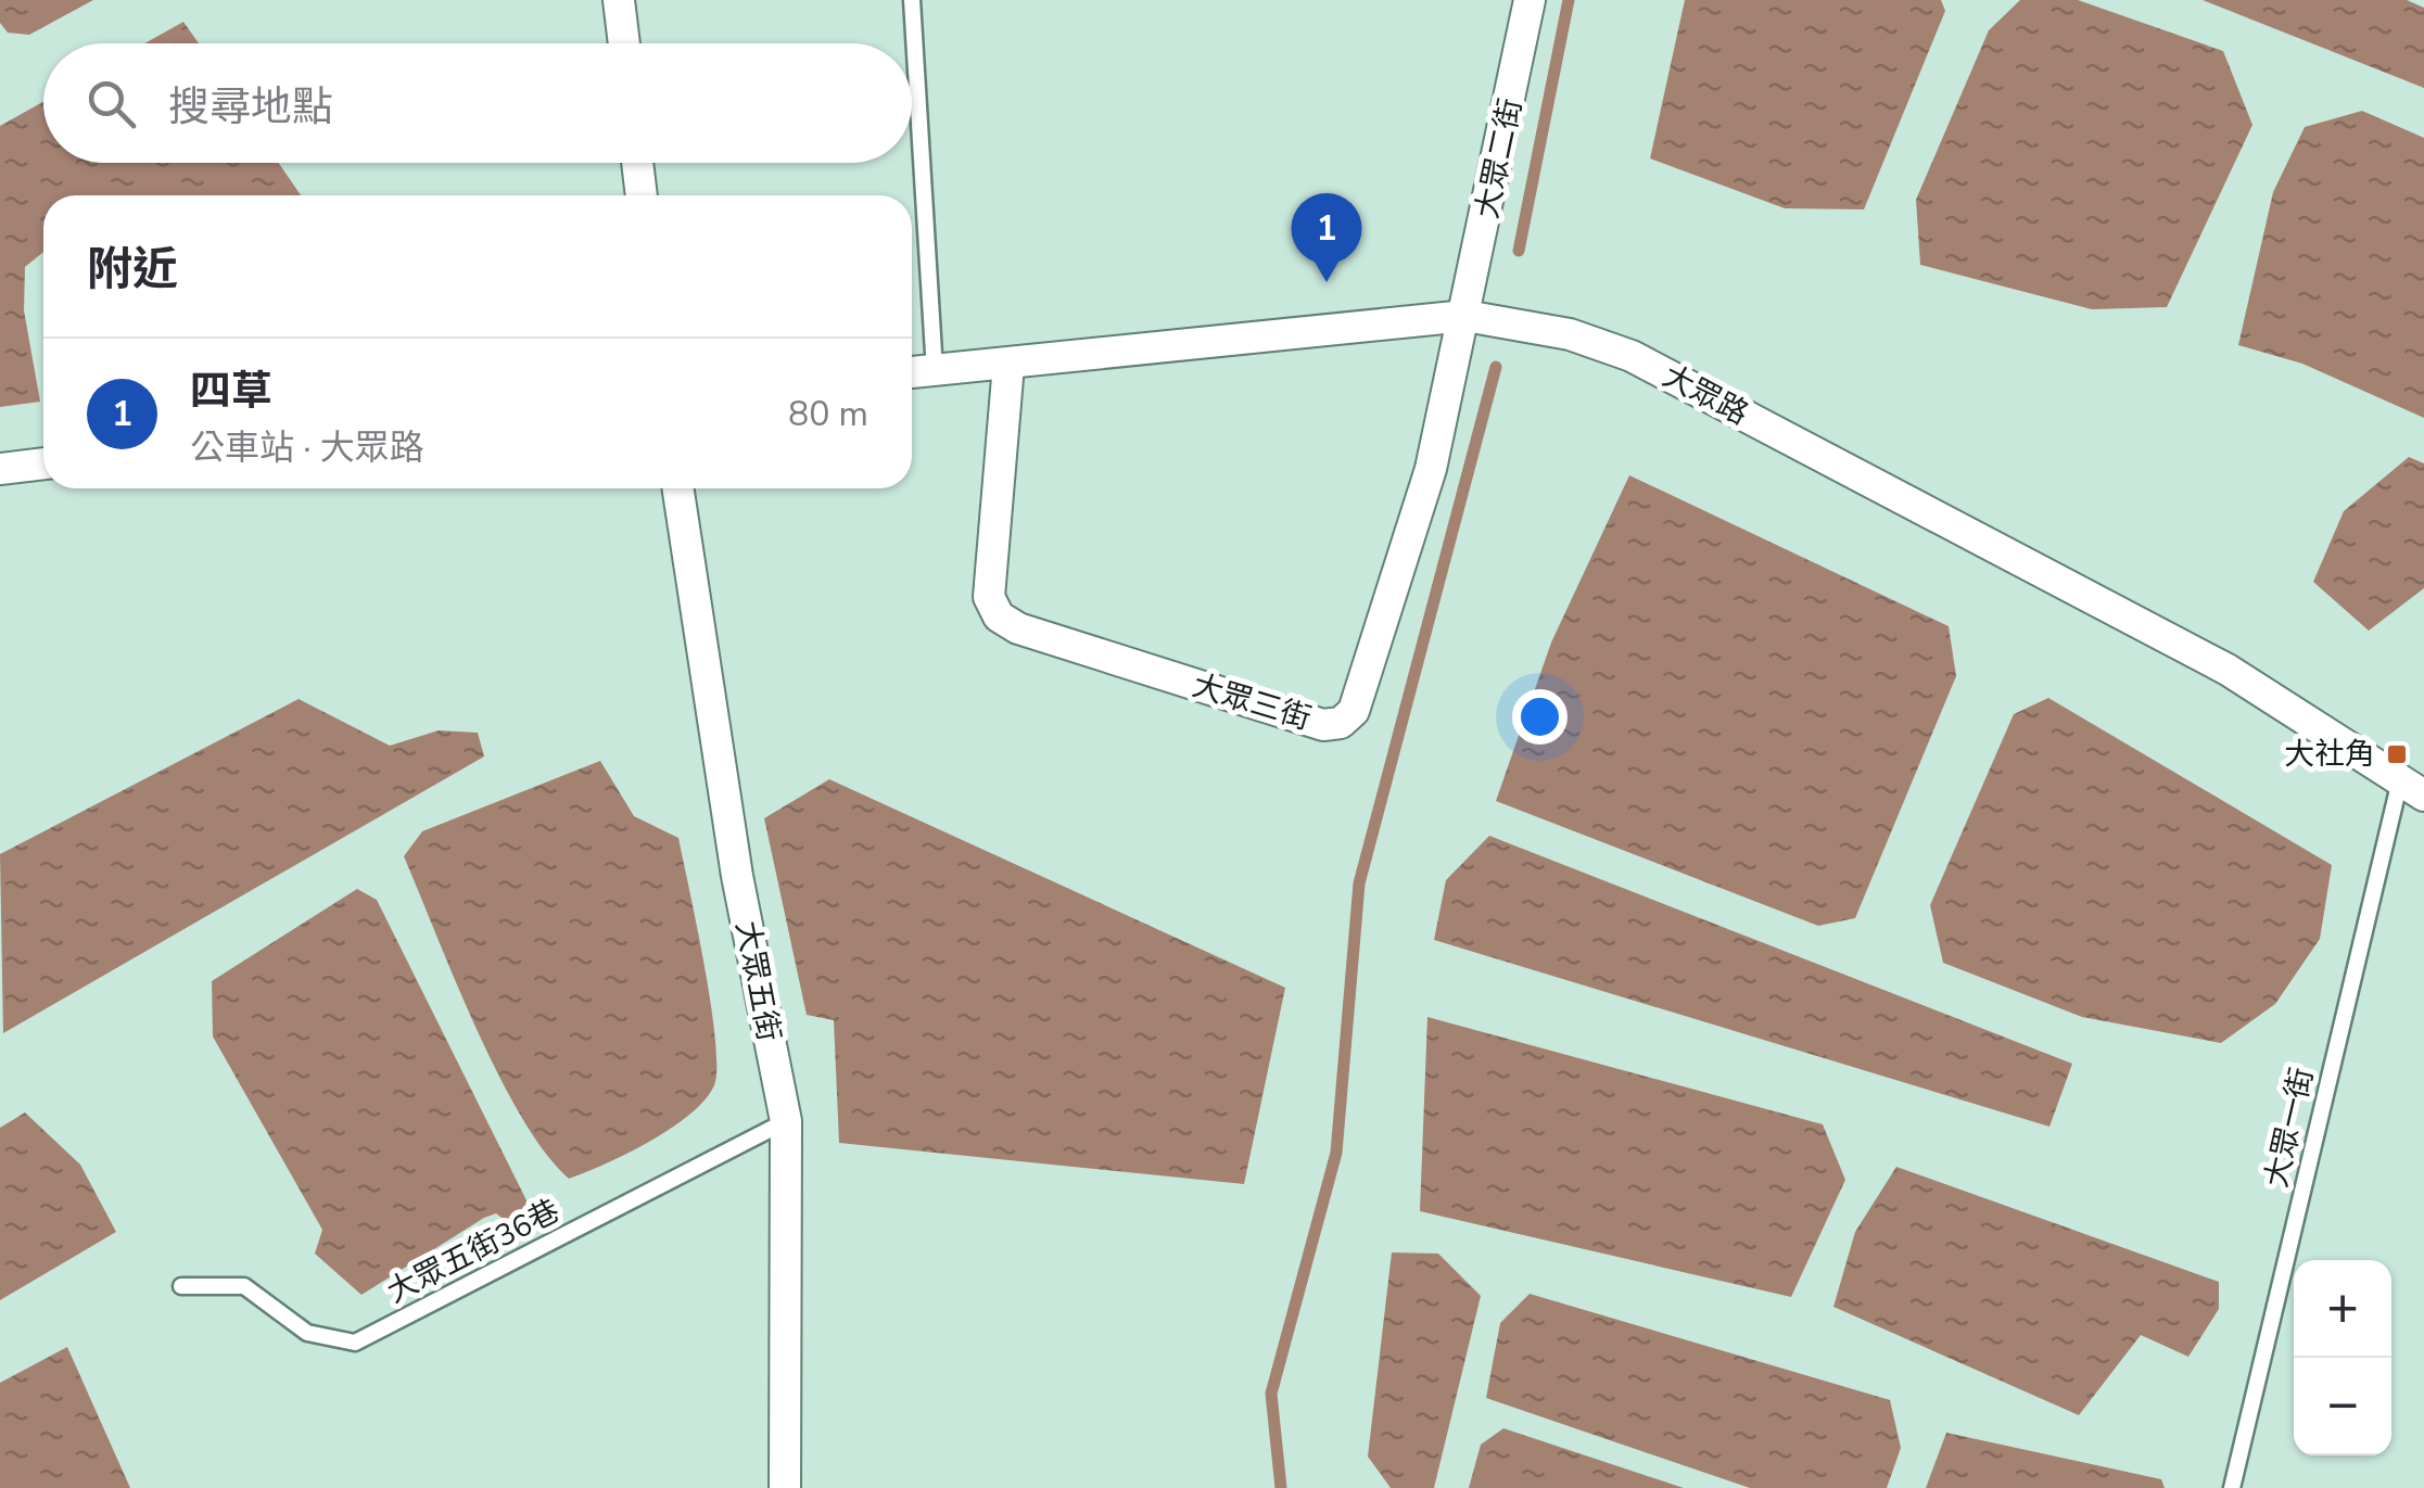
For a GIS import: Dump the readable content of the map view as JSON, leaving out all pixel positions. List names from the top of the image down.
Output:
{
  "streets": {
    "street": [
      "大眾二街",
      "大眾路",
      "大眾三街",
      "大眾五街"
    ],
    "lane": ["大眾一街", "大眾五街36巷"]
  },
  "crossings": [
    ["大眾二街", "大眾路"],
    ["大眾二街", "大眾三街"],
    ["大眾路", "大眾三街"],
    ["大眾路", "大眾一街"],
    ["大眾五街", "大眾五街36巷"]
  ],
  "places": {
    "transit": ["大社角"]
  },
  "page": {
    "search": "搜尋地點",
    "pins": "1",
    "heading": "附近",
    "list": [
      {
        "mark": "1",
        "name": "四草",
        "note": "公車站 · 大眾路",
        "value": "80 m"
      }
    ],
    "map_buttons": ["+", "−"]
  }
}
